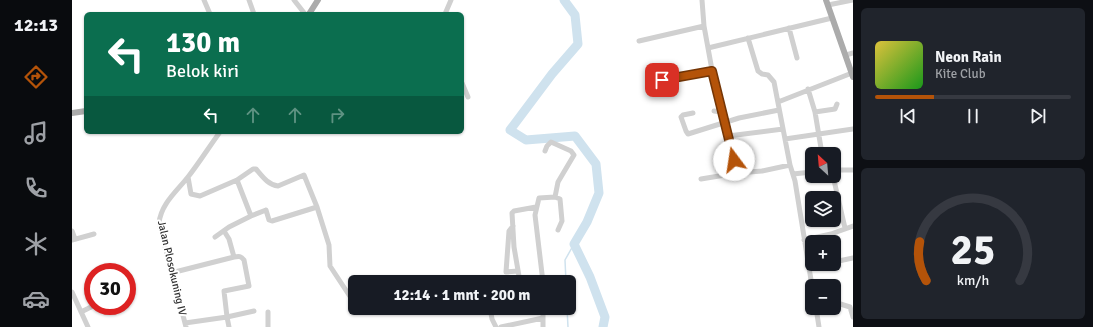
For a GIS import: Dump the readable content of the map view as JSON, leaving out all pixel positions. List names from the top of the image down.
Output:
{
  "streets": {
    "street": ["Jalan Plosokuning IV"]
  },
  "north": "top left",
  "page": {
    "tabs": "12:13",
    "turn": ["130 m", "Belok kiri"],
    "song": ["Neon Rain", "Kite Club"],
    "map_buttons": ["+", "−"],
    "limit": "30",
    "trip": "12:14 · 1 mnt · 200 m",
    "gauge": ["25", "km/h"]
  }
}
